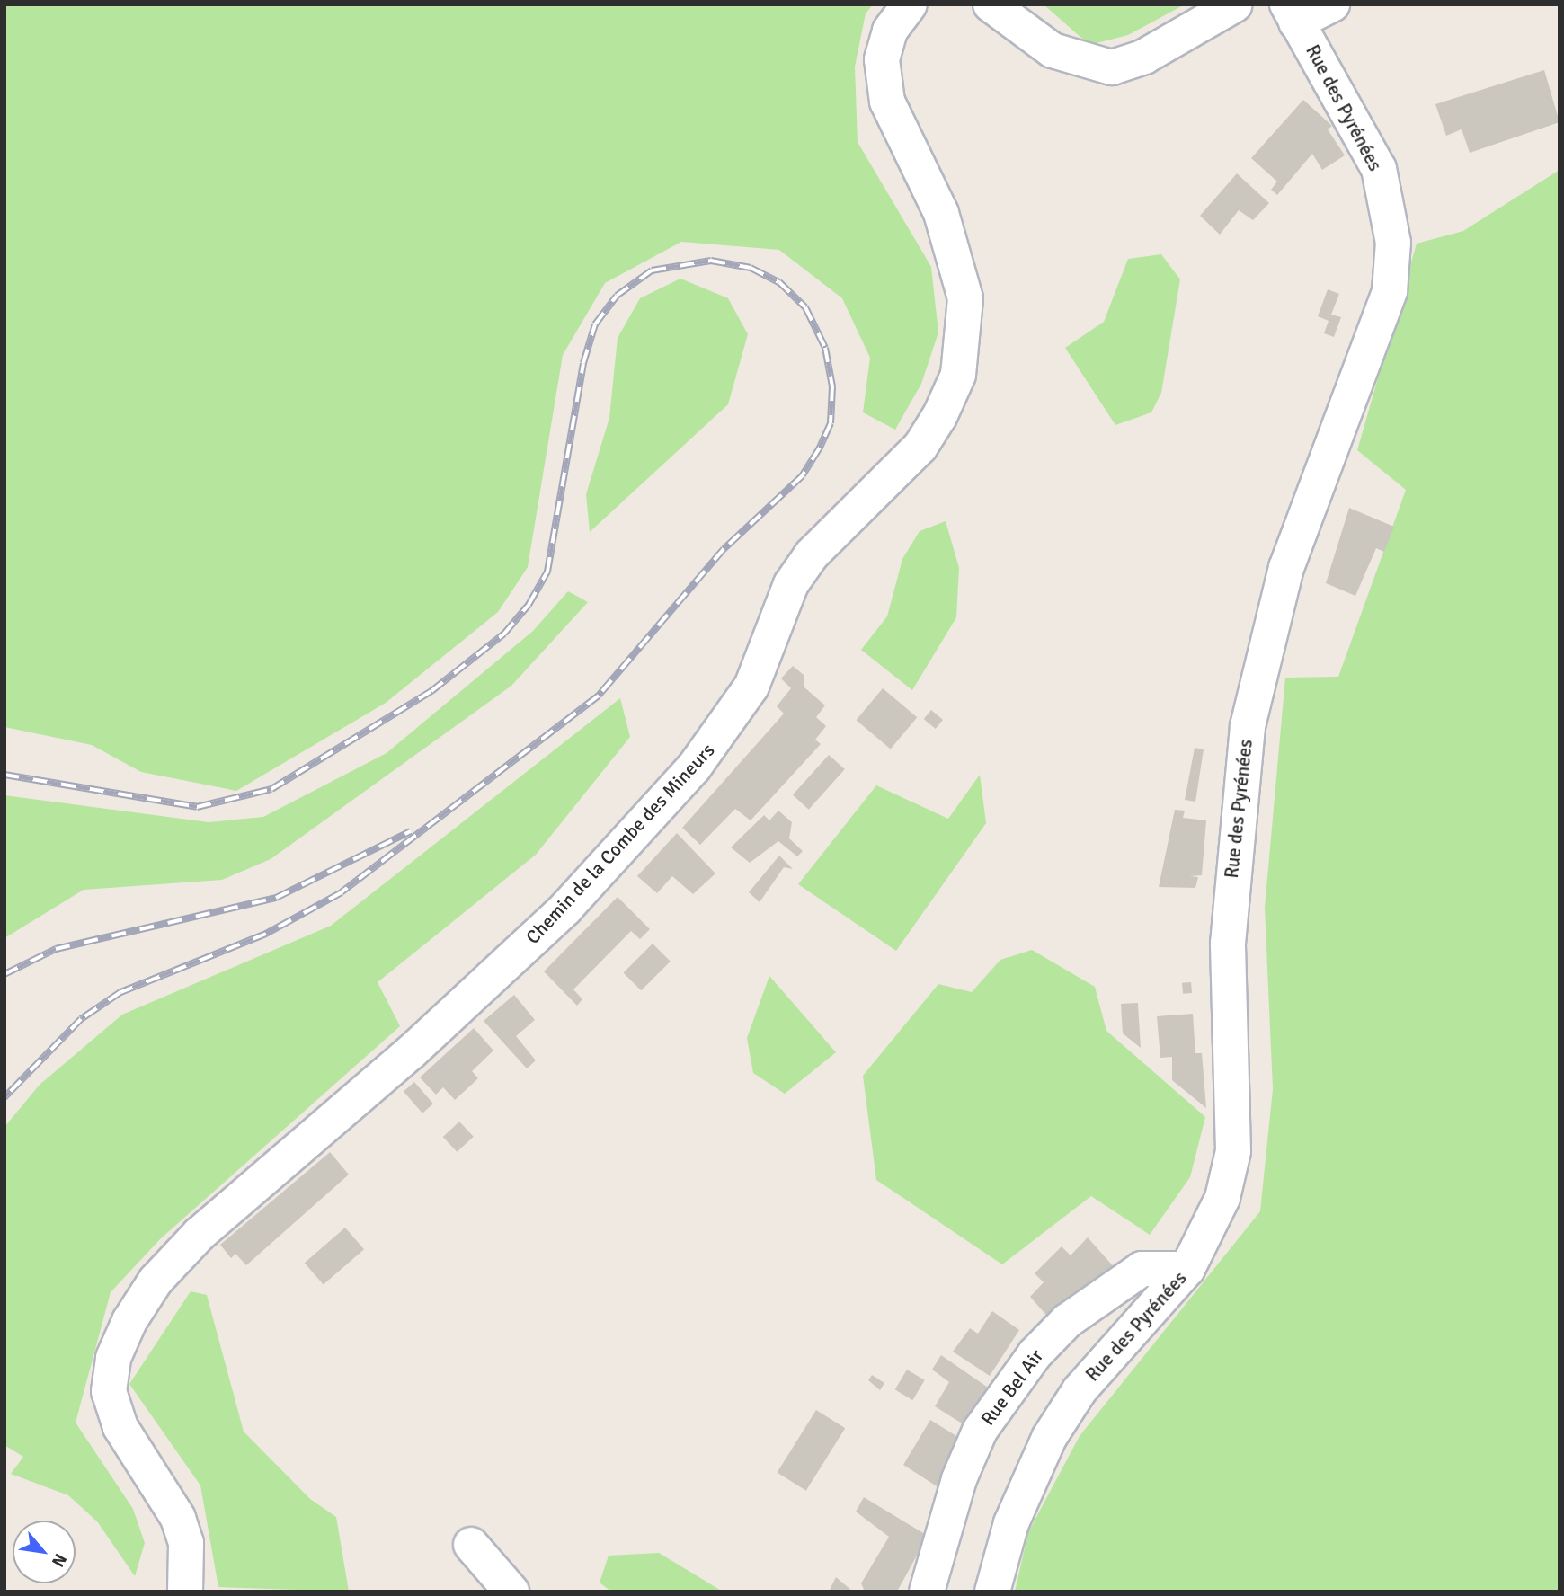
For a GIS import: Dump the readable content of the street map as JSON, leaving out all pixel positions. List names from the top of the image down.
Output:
{
  "streets": {
    "street": ["Rue des Pyrénées", "Chemin de la Combe des Mineurs", "Rue Bel Air"]
  },
  "crossings": [
    ["Rue des Pyrénées", "Rue Bel Air"]
  ],
  "north": "bottom right"
}
